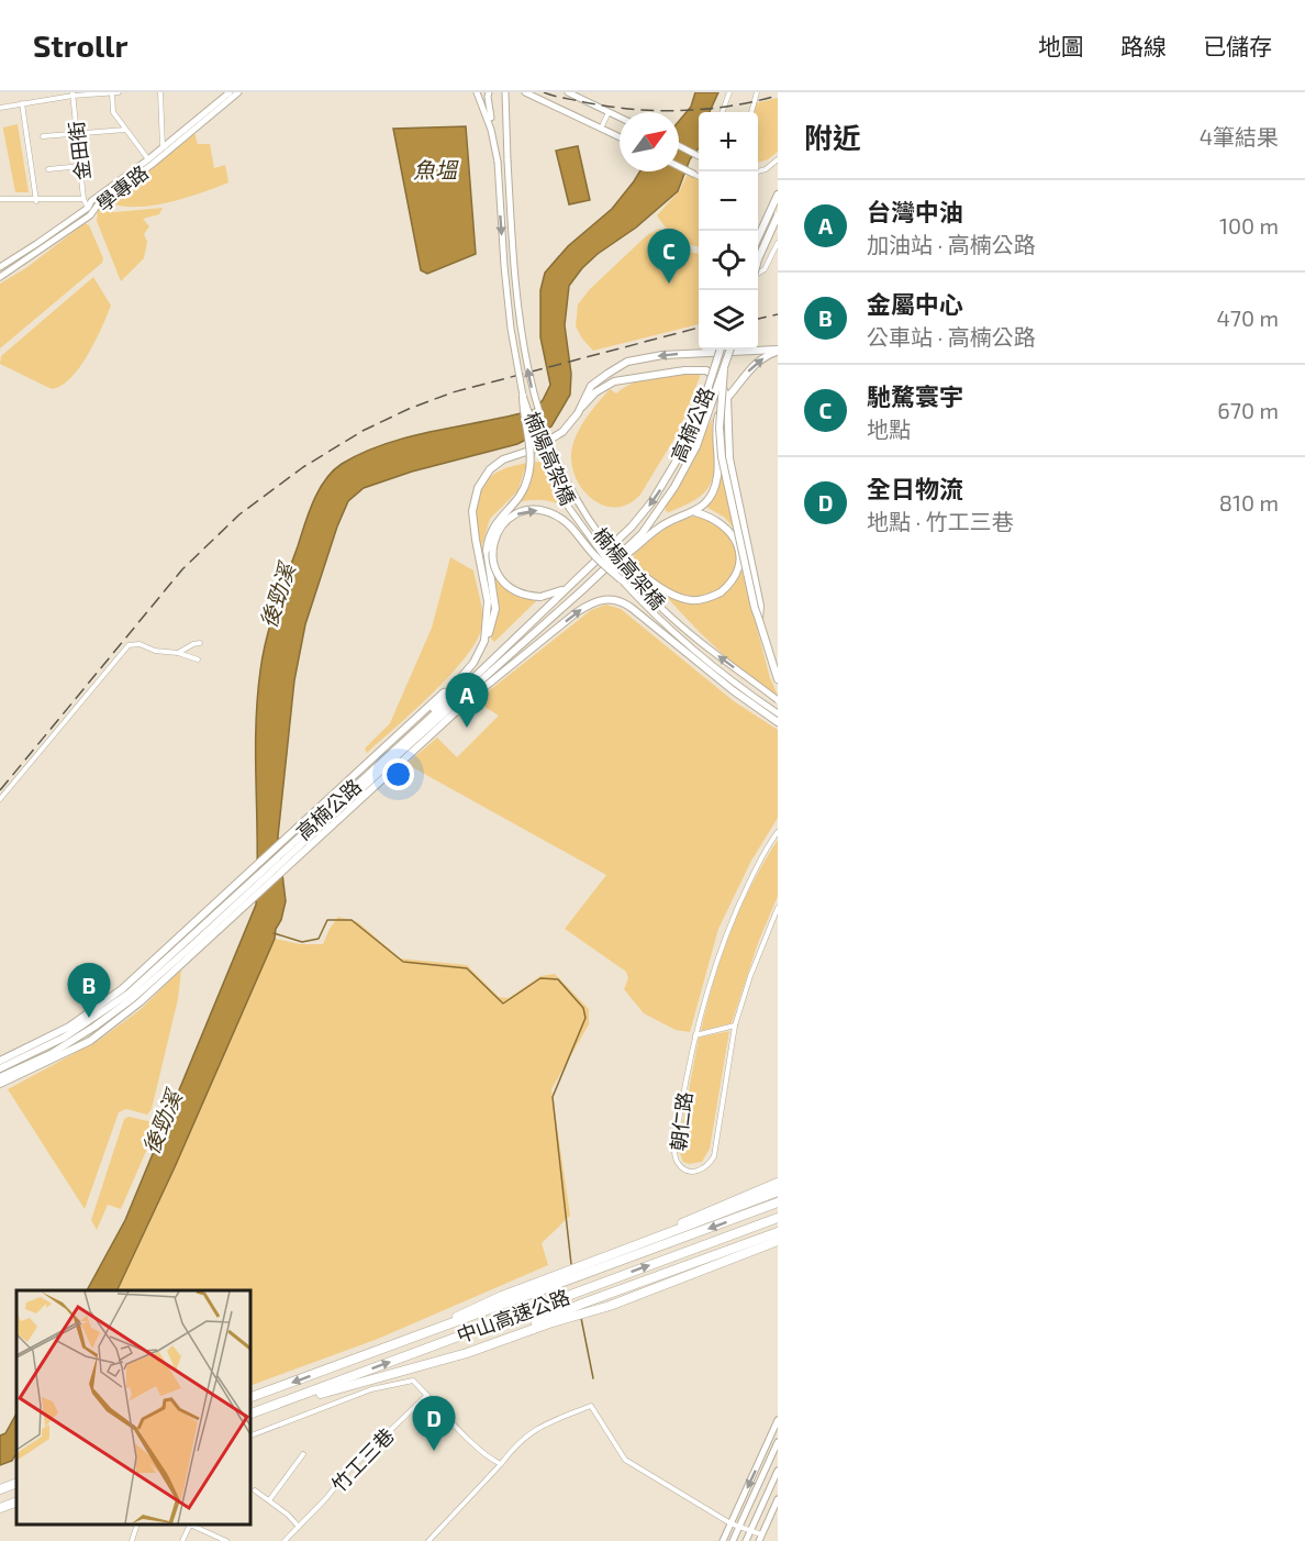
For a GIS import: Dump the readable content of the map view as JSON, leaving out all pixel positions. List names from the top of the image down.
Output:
{
  "streets": {
    "highway": ["中山高速公路"],
    "main road": ["高楠公路"],
    "street": [
      "金田街",
      "學專路",
      "楠陽高架橋",
      "楠楊高架橋",
      "朝仁路",
      "竹工三巷"
    ]
  },
  "crossings": [
    ["金田街", "學專路"]
  ],
  "one_way": ["楠陽高架橋", "楠楊高架橋"],
  "water": ["魚塭", "後勁溪"],
  "north": "top right",
  "page": {
    "header": "Strollr",
    "nav": ["地圖", "路線", "已儲存"],
    "heading": ["附近", "4筆結果"],
    "map_buttons": ["+", "−"],
    "list": [
      {
        "mark": "A",
        "name": "台灣中油",
        "note": "加油站 · 高楠公路",
        "value": "100 m"
      },
      {
        "mark": "B",
        "name": "金屬中心",
        "note": "公車站 · 高楠公路",
        "value": "470 m"
      },
      {
        "mark": "C",
        "name": "馳騖寰宇",
        "note": "地點",
        "value": "670 m"
      },
      {
        "mark": "D",
        "name": "全日物流",
        "note": "地點 · 竹工三巷",
        "value": "810 m"
      }
    ],
    "pins": [
      "C",
      "A",
      "B",
      "D"
    ]
  }
}
